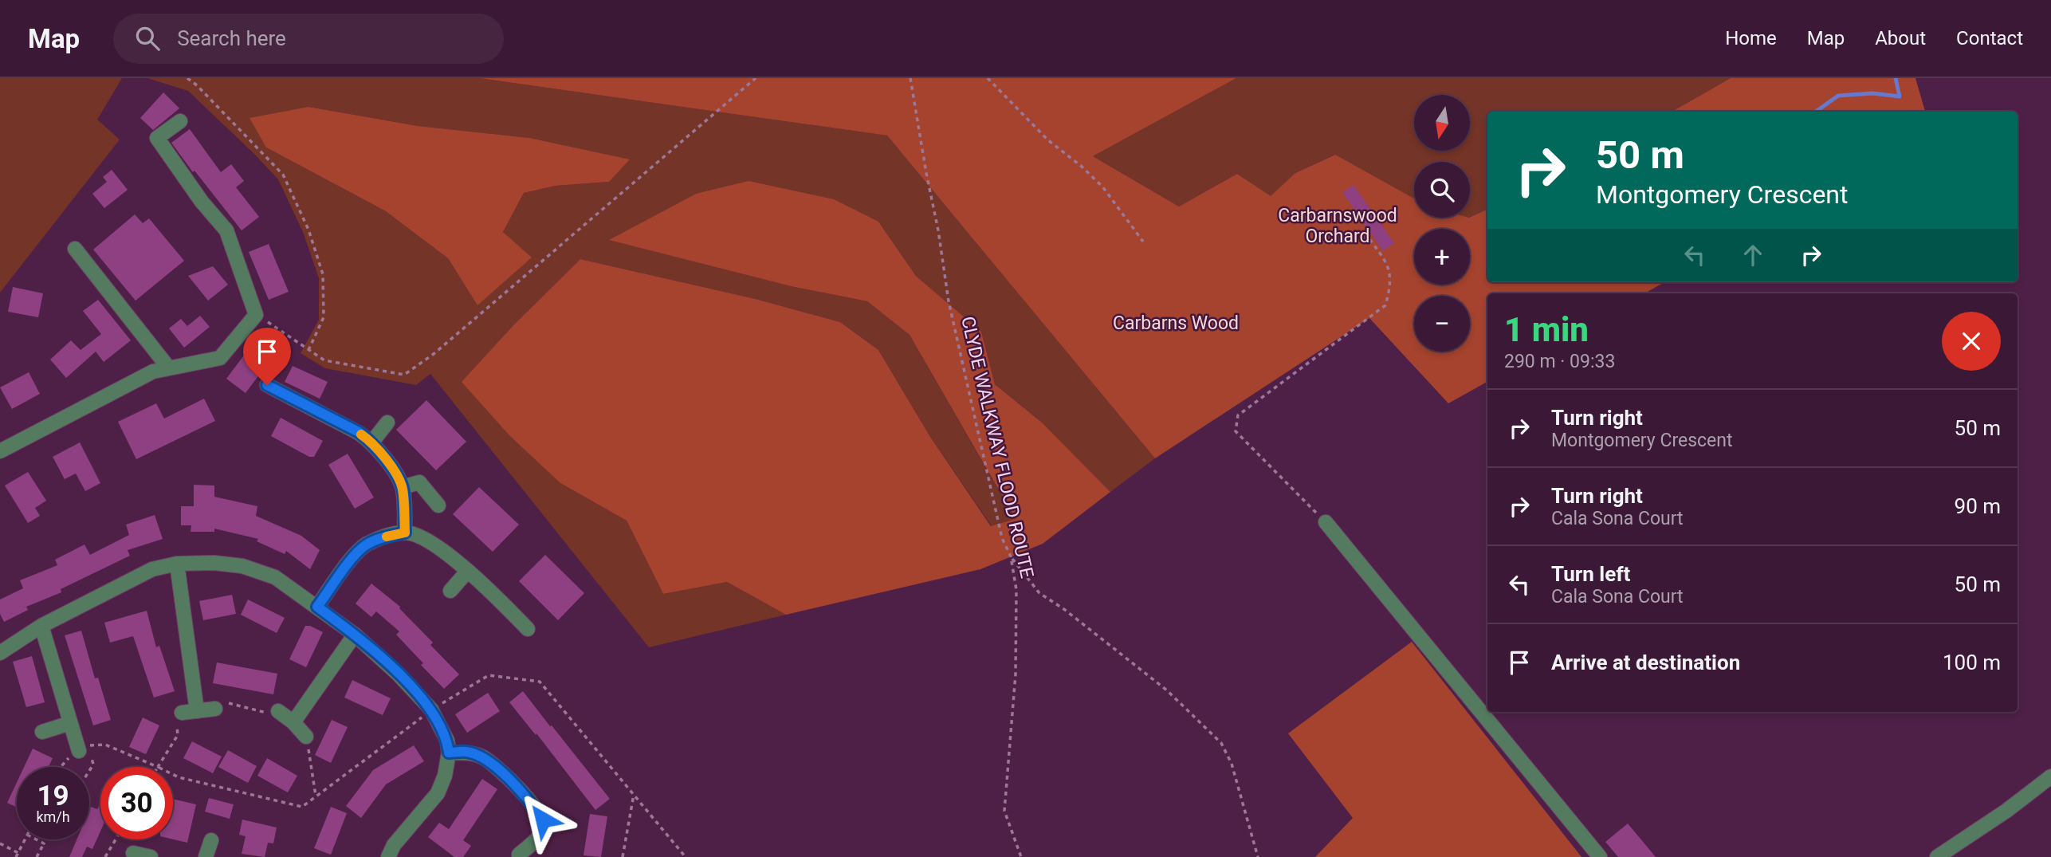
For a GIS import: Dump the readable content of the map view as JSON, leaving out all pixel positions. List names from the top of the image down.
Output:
{
  "streets": {
    "path": ["CLYDE WALKWAY FLOOD ROUTE"]
  },
  "parks": ["Carbarnswood Orchard", "Carbarns Wood"],
  "north": "bottom",
  "page": {
    "header": "Map",
    "search": "Search here",
    "nav": [
      "Home",
      "Map",
      "About",
      "Contact"
    ],
    "map_buttons": ["+", "−"],
    "turn": ["50 m", "Montgomery Crescent"],
    "heading": ["1 min", "290 m · 09:33"],
    "list": [
      {
        "name": "Turn right",
        "note": "Montgomery Crescent",
        "value": "50 m"
      },
      {
        "name": "Turn right",
        "note": "Cala Sona Court",
        "value": "90 m"
      },
      {
        "name": "Turn left",
        "note": "Cala Sona Court",
        "value": "50 m"
      },
      {
        "name": "Arrive at destination",
        "value": "100 m"
      }
    ],
    "speed": "19 km/h",
    "limit": "30"
  }
}
